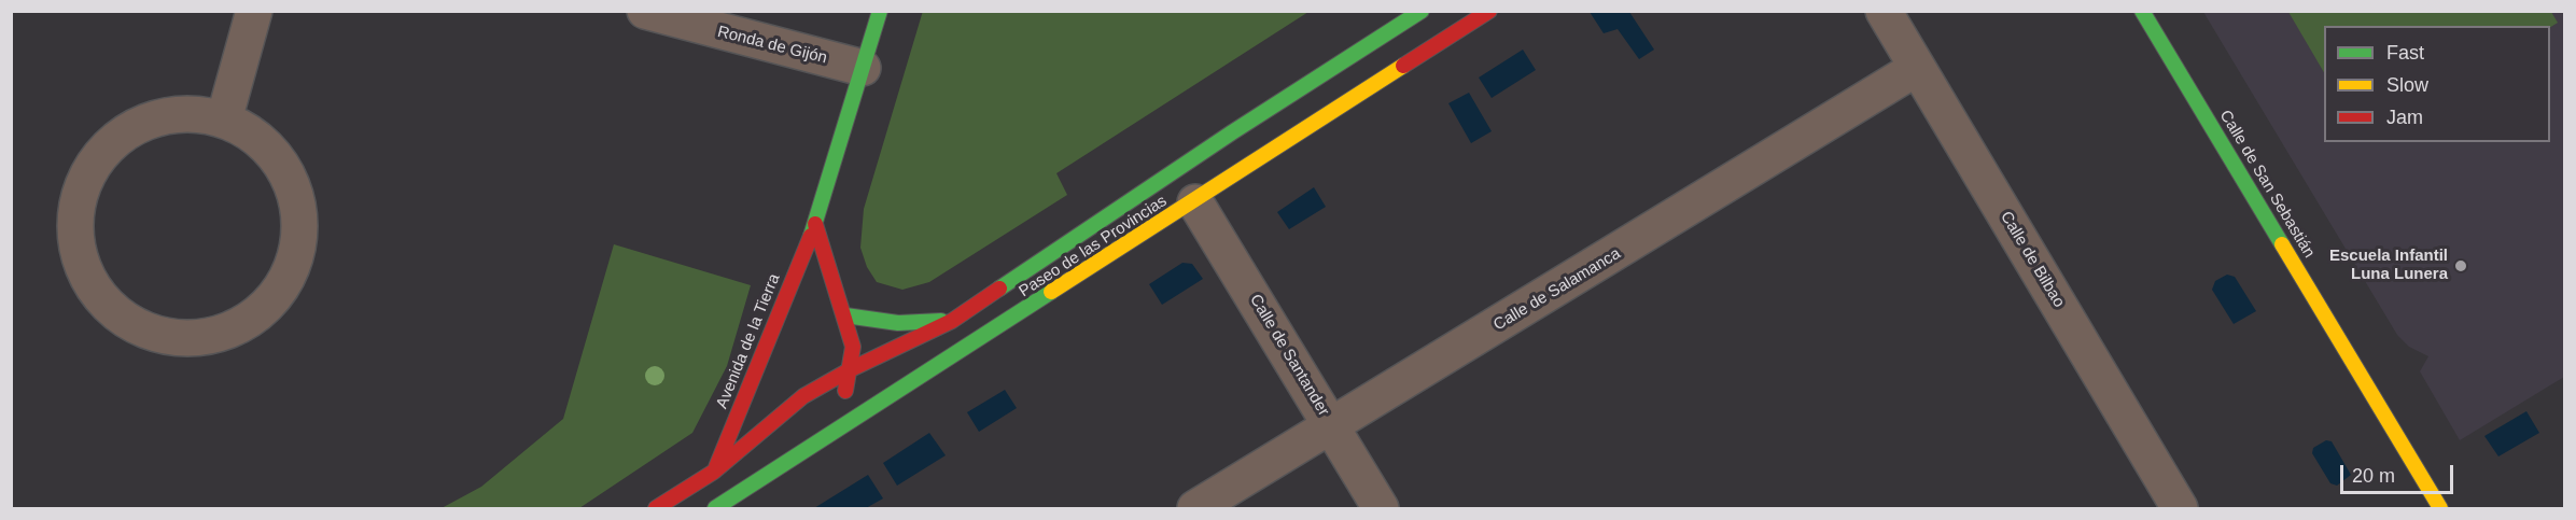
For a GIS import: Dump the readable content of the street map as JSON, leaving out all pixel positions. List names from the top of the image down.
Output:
{
  "streets": {
    "street": [
      "Ronda de Gijón",
      "Calle de San Sebastián",
      "Paseo de las Provincias",
      "Calle de Bilbao",
      "Calle de Salamanca",
      "Avenida de la Tierra",
      "Calle de Santander"
    ]
  },
  "crossings": [
    ["Ronda de Gijón", "Avenida de la Tierra"],
    ["Paseo de las Provincias", "Avenida de la Tierra"],
    ["Paseo de las Provincias", "Calle de Santander"],
    ["Calle de Bilbao", "Calle de Salamanca"],
    ["Calle de Salamanca", "Calle de Santander"]
  ],
  "places": ["Escuela Infantil Luna Lunera"],
  "legend": ["Fast", "Slow", "Jam"],
  "scale_bar": "20 m"
}
